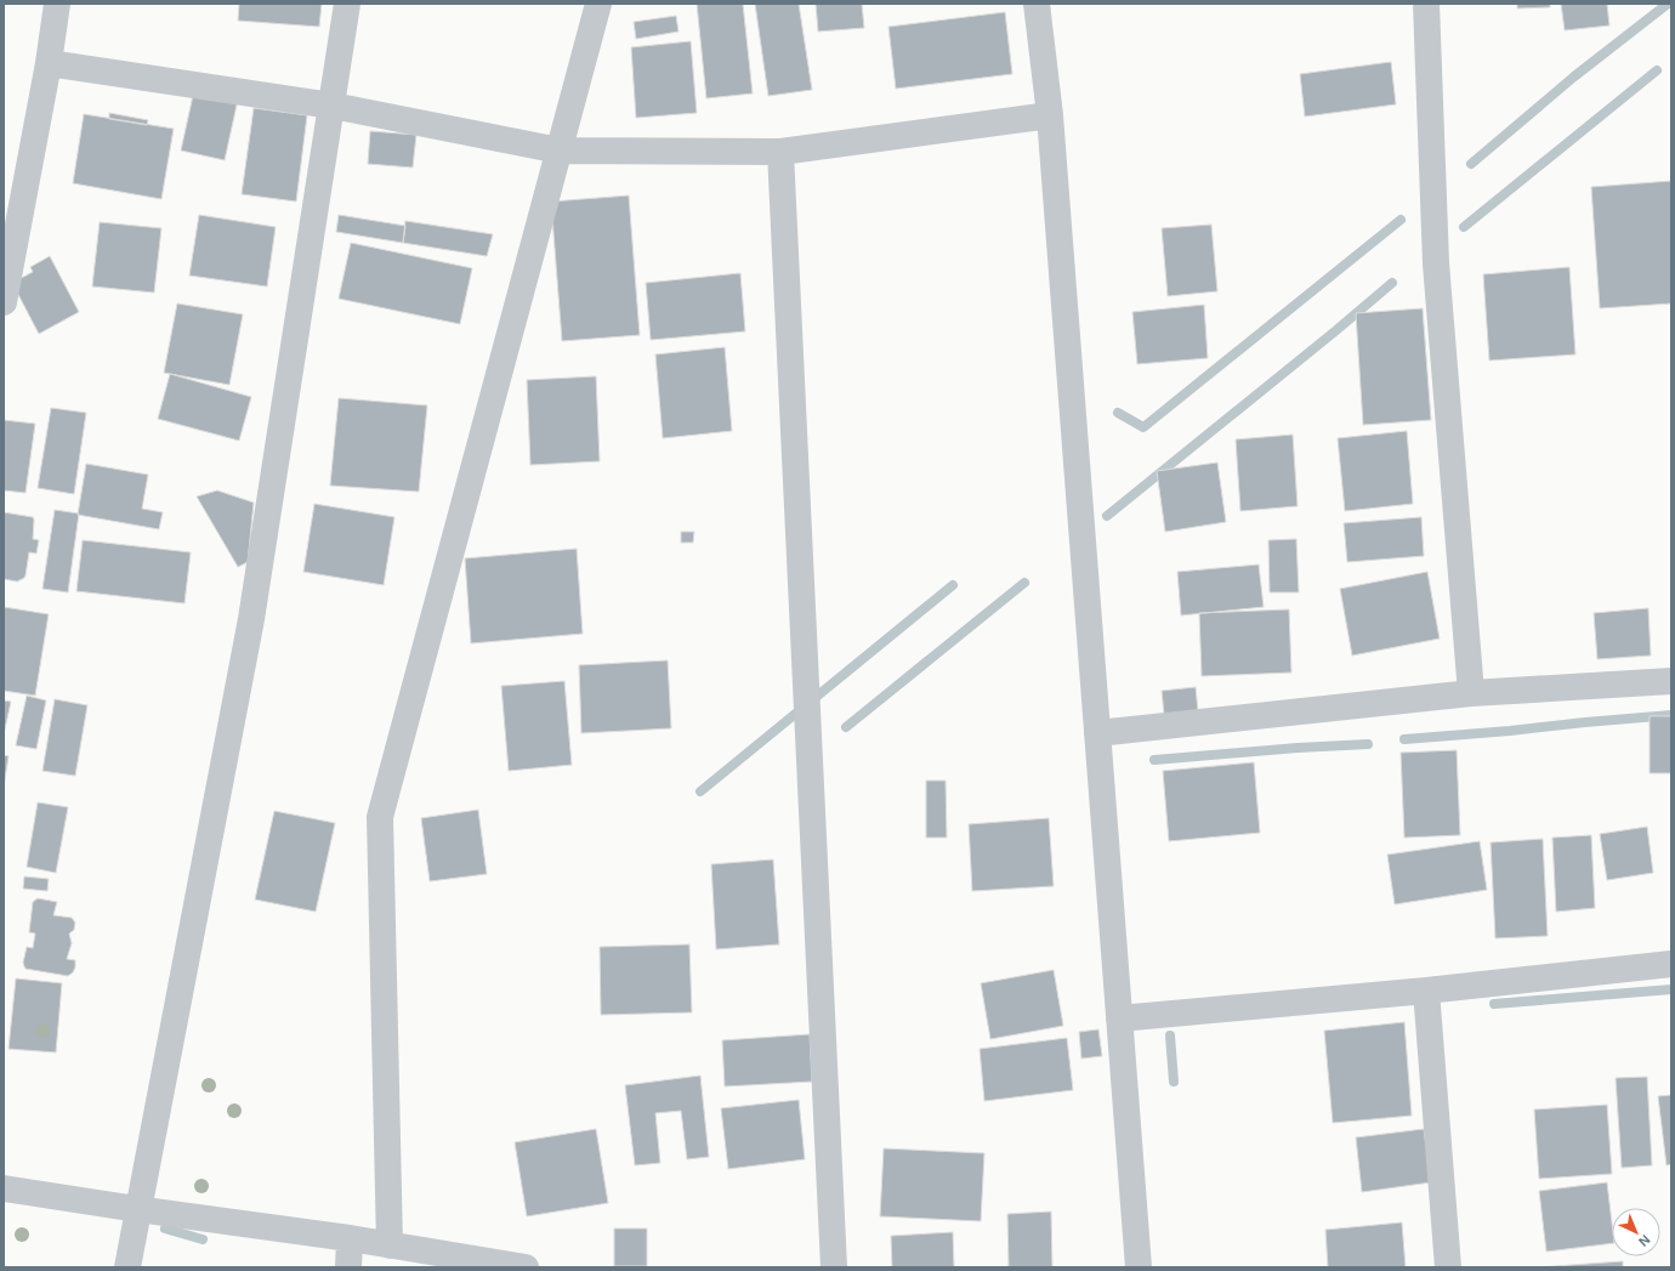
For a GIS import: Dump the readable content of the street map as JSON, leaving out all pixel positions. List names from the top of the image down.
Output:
{
  "north": "bottom right"
}
